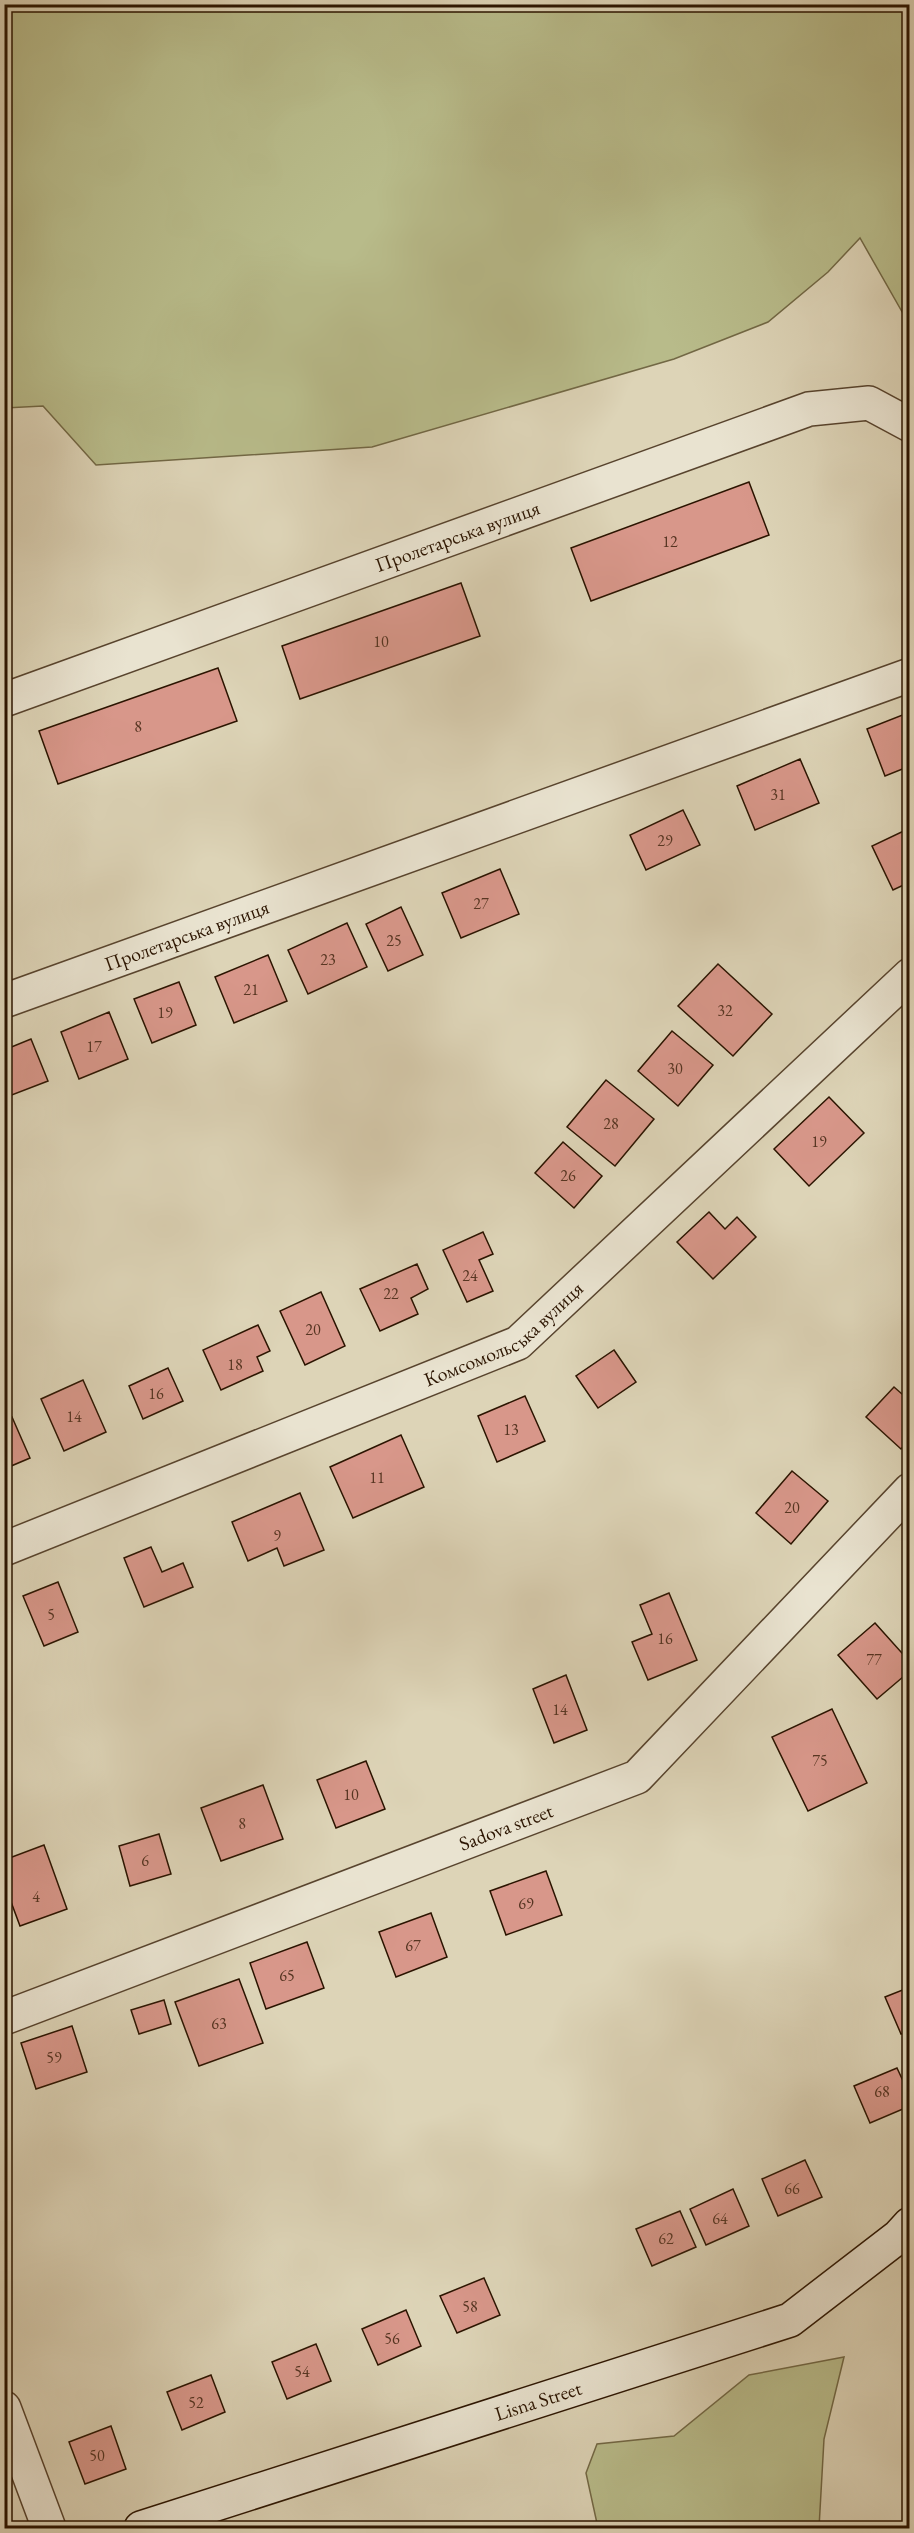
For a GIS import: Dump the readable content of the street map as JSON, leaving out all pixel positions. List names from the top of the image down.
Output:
{
  "streets": {
    "street": [
      "Пролетарська вулиця",
      "Комсомольська вулиця",
      "Sadova street",
      "Lisna Street"
    ]
  },
  "house_numbers": [
    "12",
    "10",
    "8",
    "31",
    "29",
    "27",
    "25",
    "23",
    "21",
    "32",
    "19",
    "17",
    "30",
    "28",
    "19",
    "26",
    "24",
    "22",
    "20",
    "18",
    "16",
    "14",
    "13",
    "11",
    "20",
    "9",
    "5",
    "16",
    "77",
    "14",
    "75",
    "10",
    "8",
    "6",
    "4",
    "69",
    "67",
    "65",
    "63",
    "59",
    "68",
    "66",
    "64",
    "62",
    "58",
    "56",
    "54",
    "52",
    "50"
  ]
}
